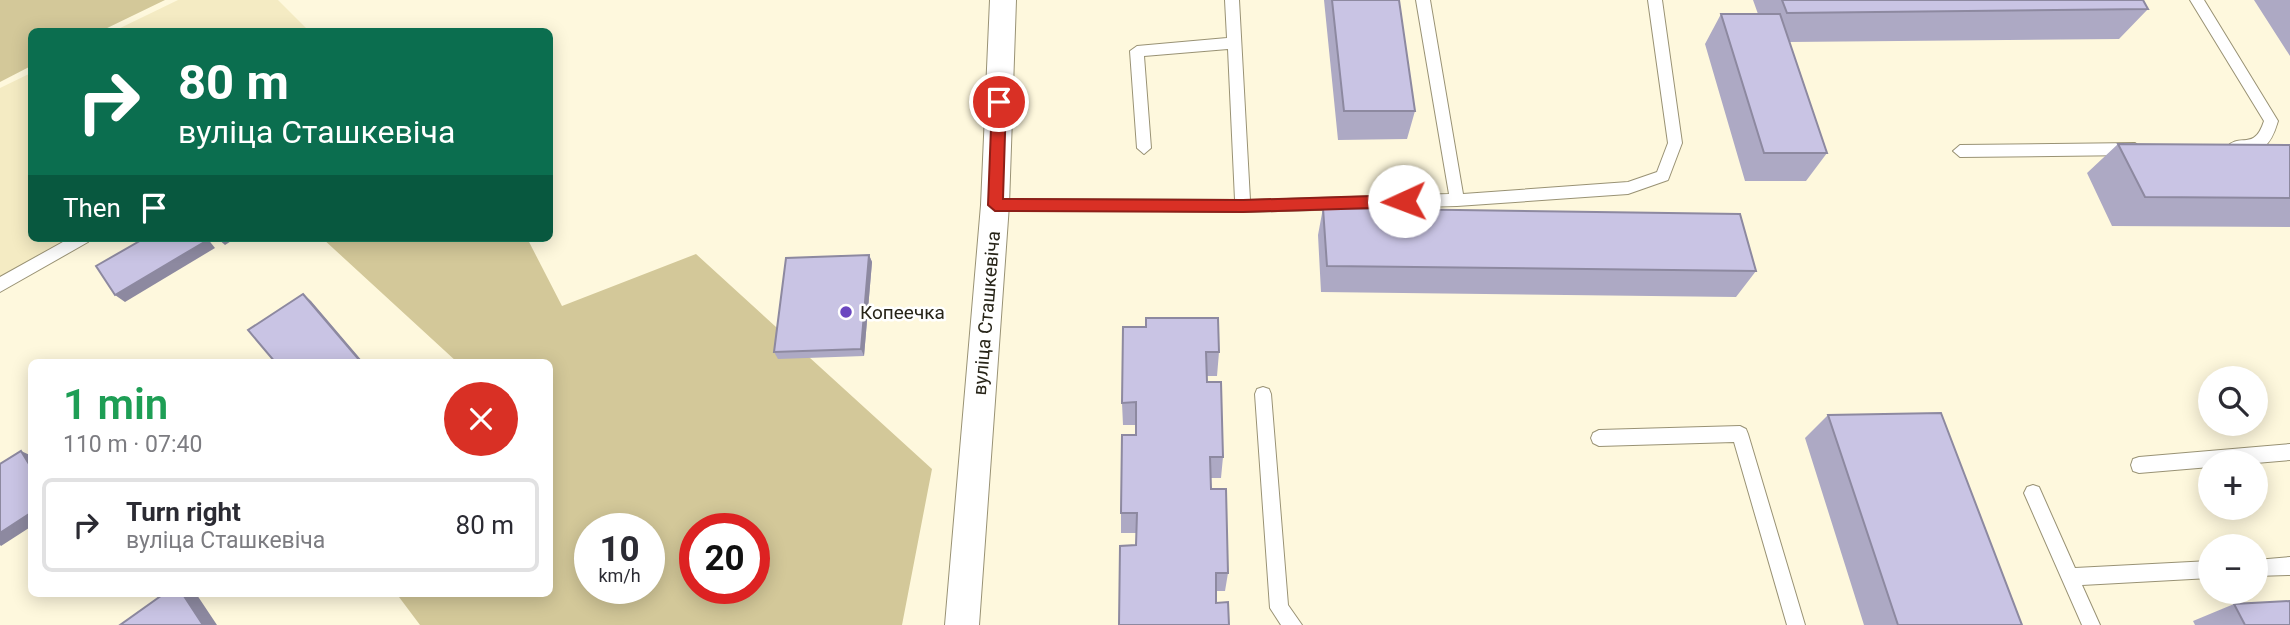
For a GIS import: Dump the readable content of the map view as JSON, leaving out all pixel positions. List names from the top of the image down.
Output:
{
  "streets": {
    "street": ["вуліца Сташкевіча"]
  },
  "places": ["Копеечка"],
  "page": {
    "turn": ["80 m", "вуліца Сташкевіча"],
    "then": "Then",
    "heading": ["1 min", "110 m · 07:40"],
    "map_buttons": ["+", "−"],
    "list": [
      {
        "name": "Turn right",
        "note": "вуліца Сташкевіча",
        "value": "80 m"
      }
    ],
    "speed": "10 km/h",
    "limit": "20"
  }
}
